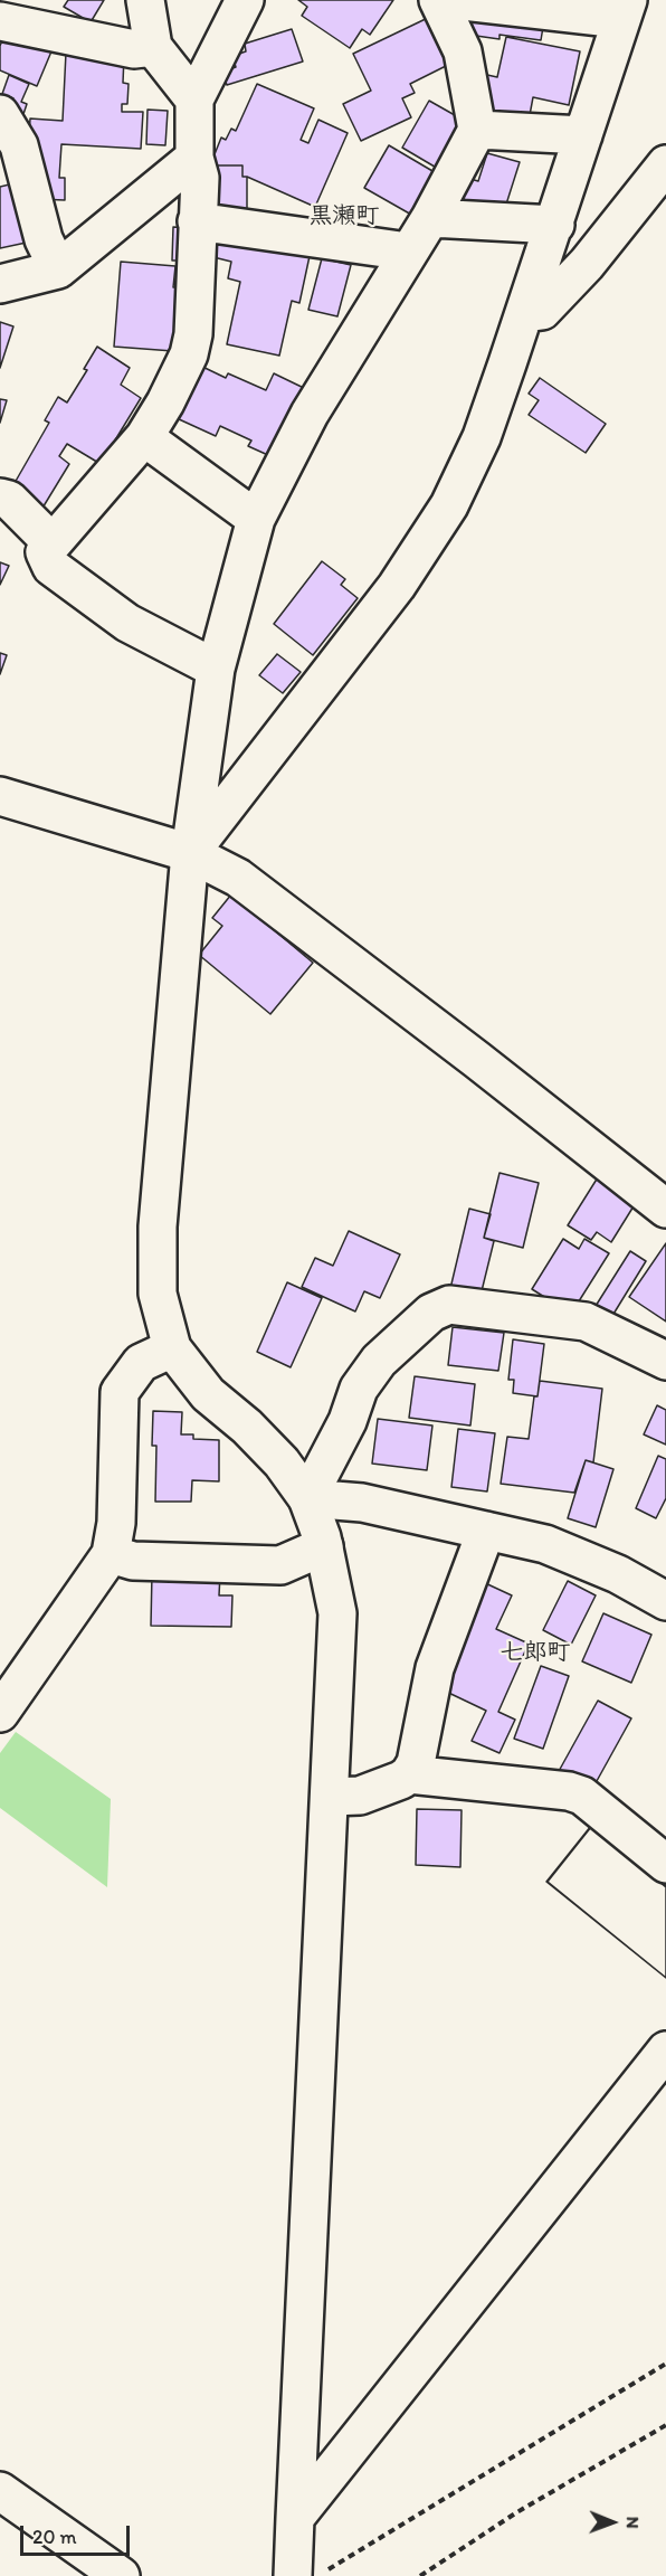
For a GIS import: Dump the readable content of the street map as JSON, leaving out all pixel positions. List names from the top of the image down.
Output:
{
  "districts": ["黒瀬町", "七郎町"],
  "scale_bar": "20 m",
  "north": "right"
}
